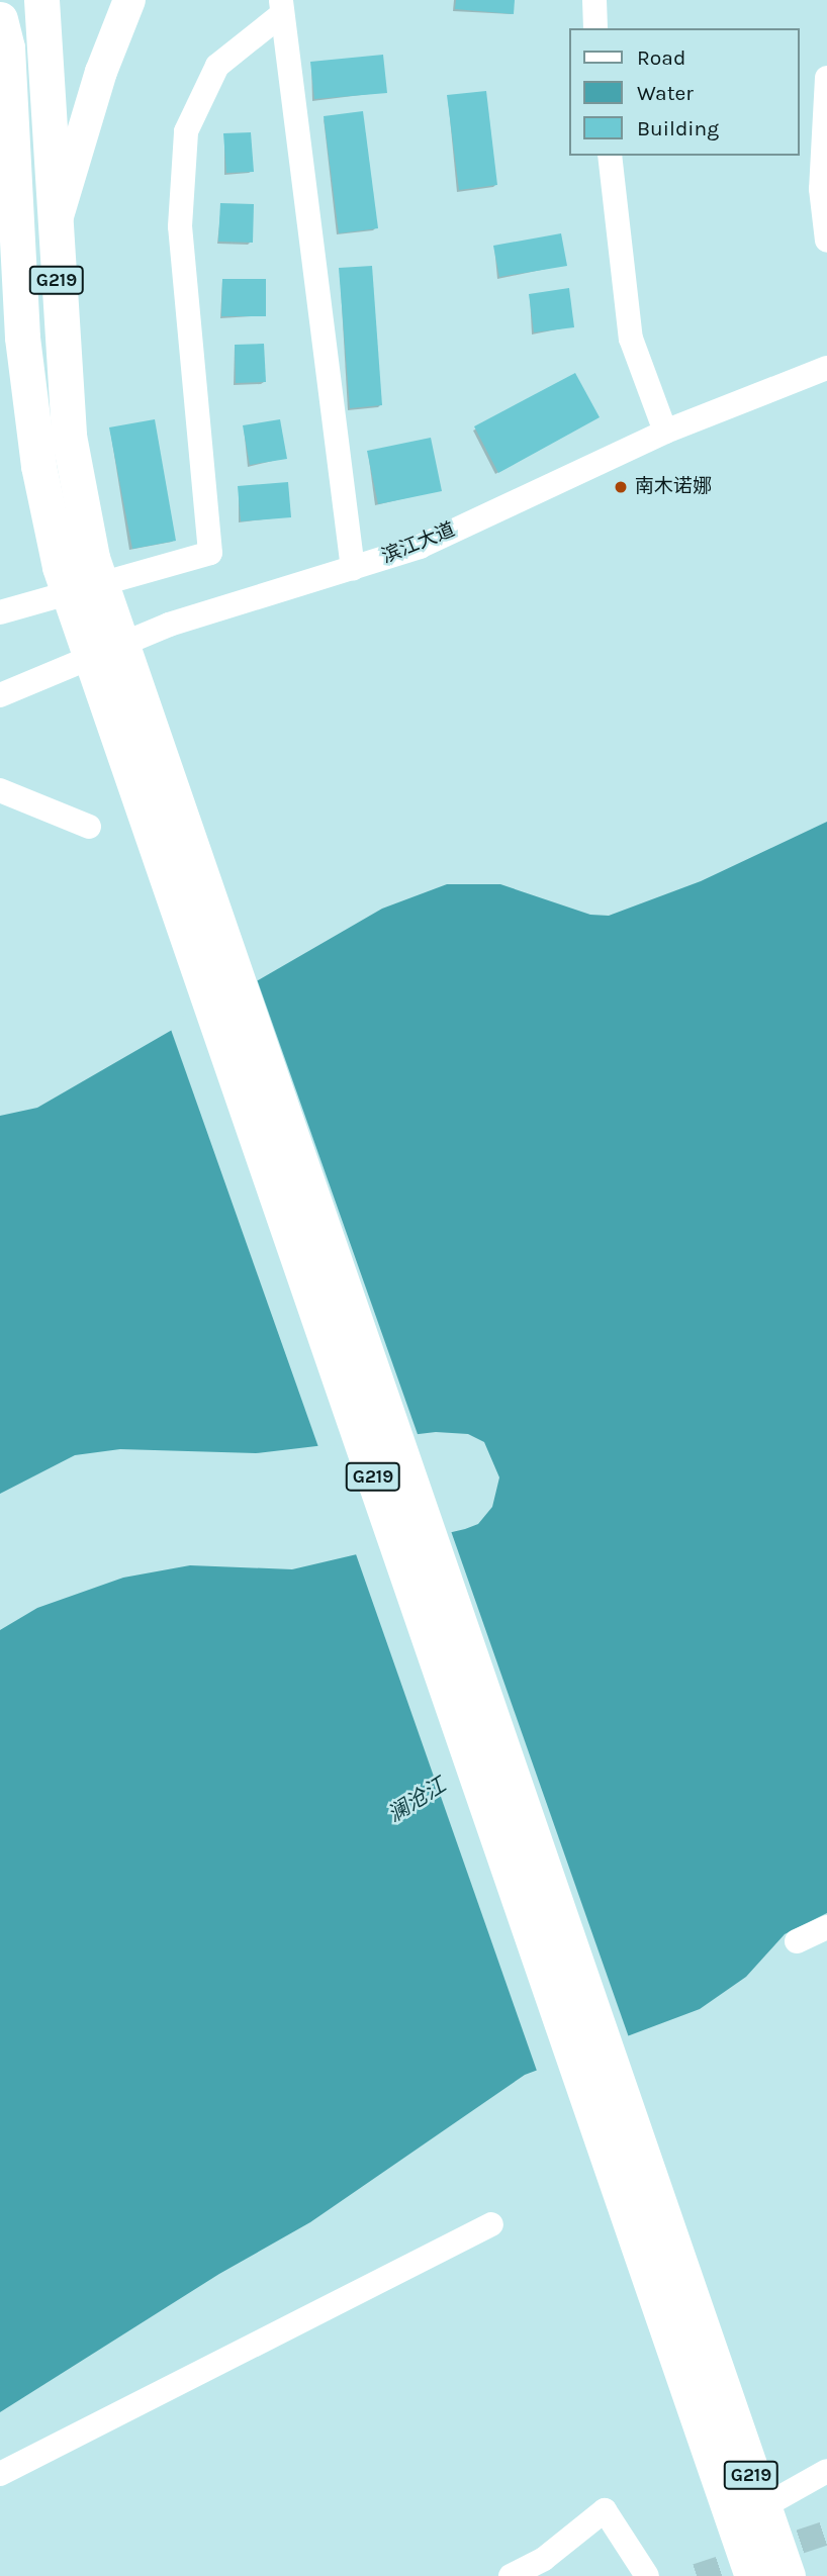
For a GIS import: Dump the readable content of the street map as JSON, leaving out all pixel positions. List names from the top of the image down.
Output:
{
  "streets": {
    "highway": ["G219"],
    "street": ["滨江大道"]
  },
  "water": ["澜沧江"],
  "places": ["南木诺娜"],
  "legend": ["Road", "Water", "Building"]
}
